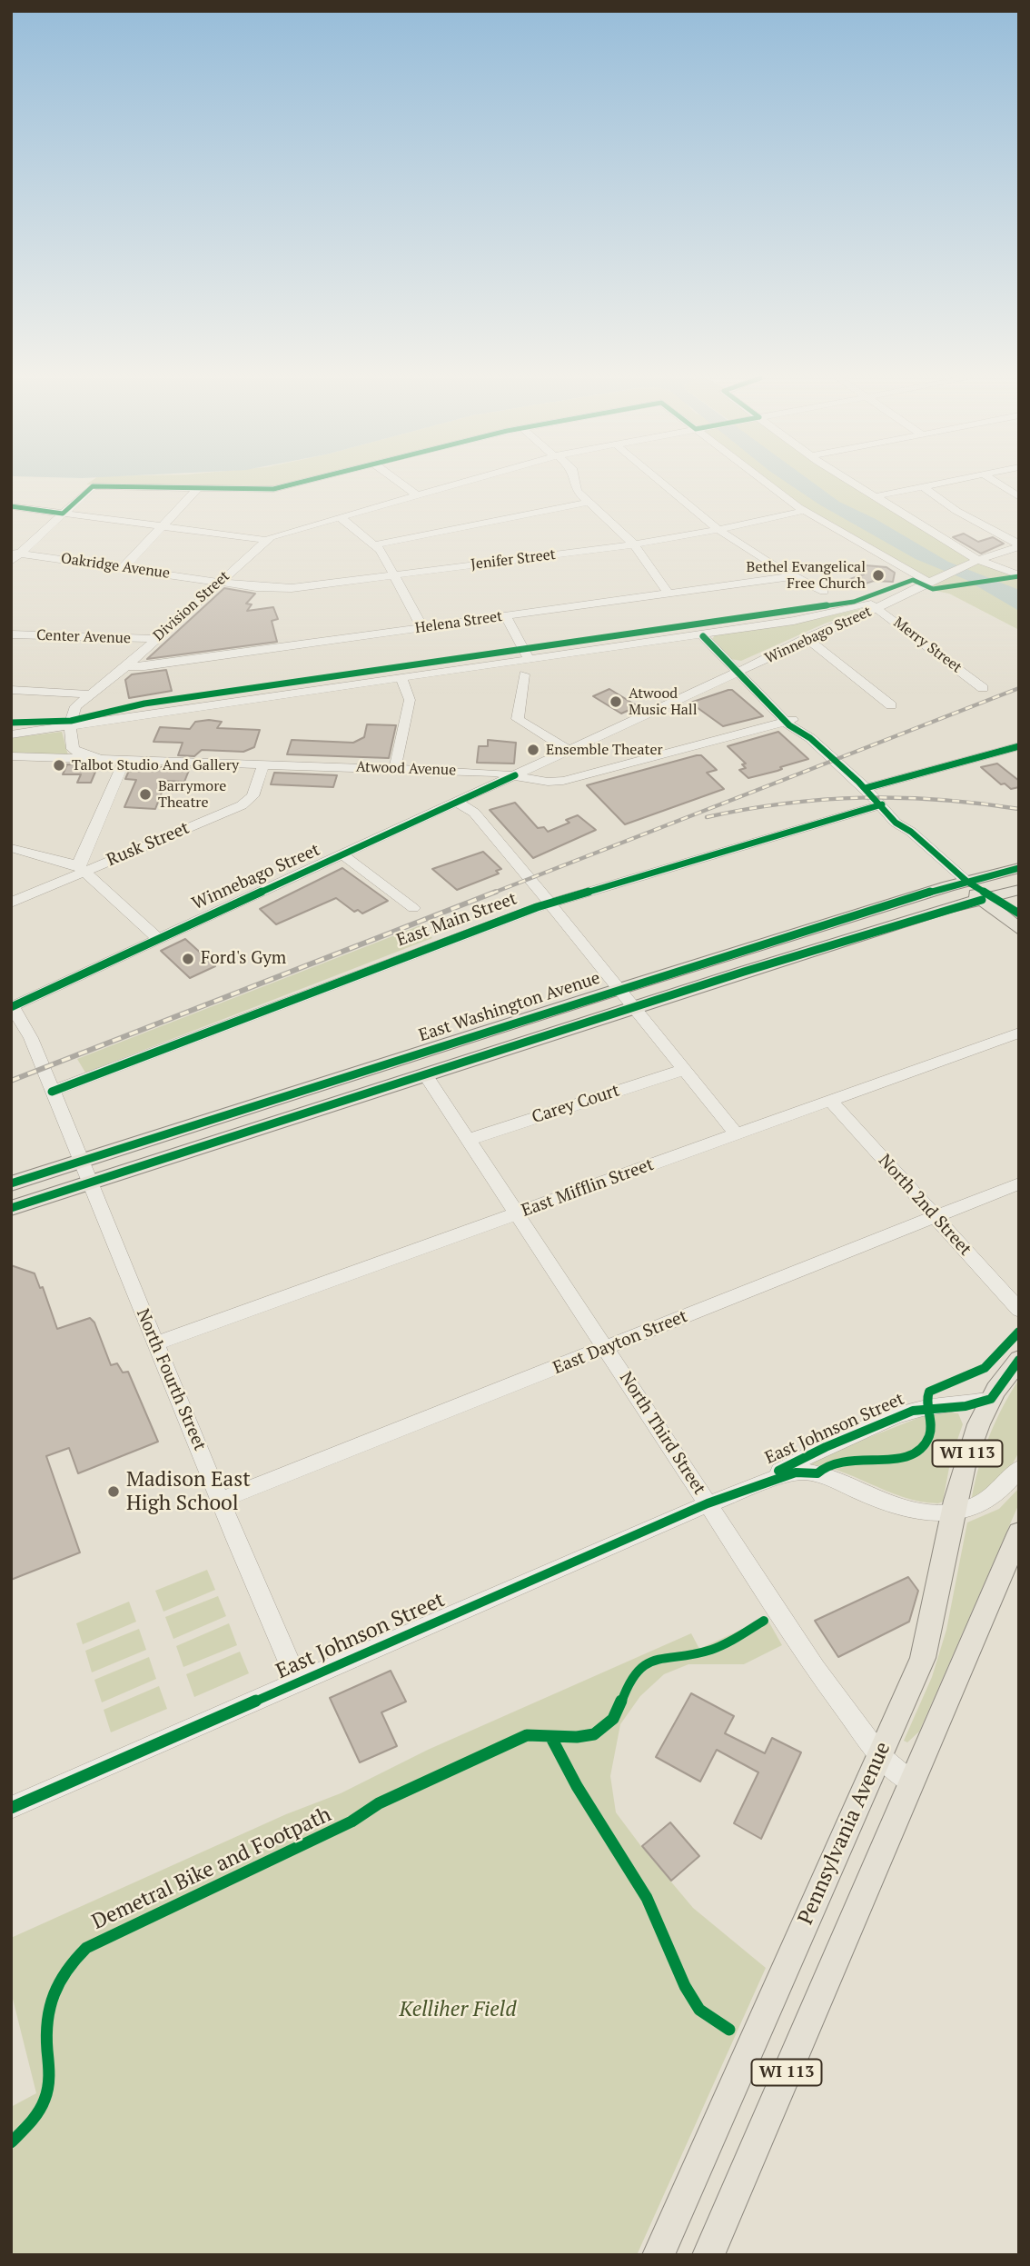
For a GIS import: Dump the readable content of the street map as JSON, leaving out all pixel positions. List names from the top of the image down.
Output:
{
  "streets": {
    "main road": ["East Washington Avenue", "WI 113", "Pennsylvania Avenue"],
    "street": [
      "Jenifer Street",
      "Oakridge Avenue",
      "Division Street",
      "Helena Street",
      "Winnebago Street",
      "Center Avenue",
      "Merry Street",
      "Atwood Avenue",
      "Rusk Street",
      "East Main Street",
      "Carey Court",
      "East Mifflin Street",
      "North 2nd Street",
      "East Dayton Street",
      "North Fourth Street",
      "East Johnson Street",
      "North Third Street"
    ],
    "cycle path": ["Demetral Bike and Footpath"]
  },
  "crossings": [
    ["Jenifer Street", "Oakridge Avenue"],
    ["Jenifer Street", "Division Street"],
    ["Oakridge Avenue", "Division Street"],
    ["Division Street", "Helena Street"],
    ["Division Street", "Center Avenue"],
    ["Winnebago Street", "Merry Street"],
    ["Winnebago Street", "Atwood Avenue"],
    ["Winnebago Street", "North Fourth Street"],
    ["Atwood Avenue", "Rusk Street"],
    ["East Main Street", "North Fourth Street"],
    ["East Washington Avenue", "North Fourth Street"],
    ["Carey Court", "North Third Street"],
    ["East Mifflin Street", "North 2nd Street"],
    ["East Mifflin Street", "North Fourth Street"],
    ["East Mifflin Street", "North Third Street"],
    ["North 2nd Street", "East Dayton Street"],
    ["East Dayton Street", "North Fourth Street"],
    ["East Dayton Street", "North Third Street"],
    ["North Fourth Street", "East Johnson Street"],
    ["East Johnson Street", "North Third Street"],
    ["East Johnson Street", "WI 113"],
    ["East Johnson Street", "Pennsylvania Avenue"],
    ["North Third Street", "WI 113"],
    ["North Third Street", "Pennsylvania Avenue"],
    ["WI 113", "Pennsylvania Avenue"]
  ],
  "parks": ["Kelliher Field"],
  "places": [
    "Bethel Evangelical Free Church",
    "Atwood Music Hall",
    "Ensemble Theater",
    "Talbot Studio And Gallery",
    "Barrymore Theatre",
    "Ford's Gym",
    "Madison East High School"
  ]
}
